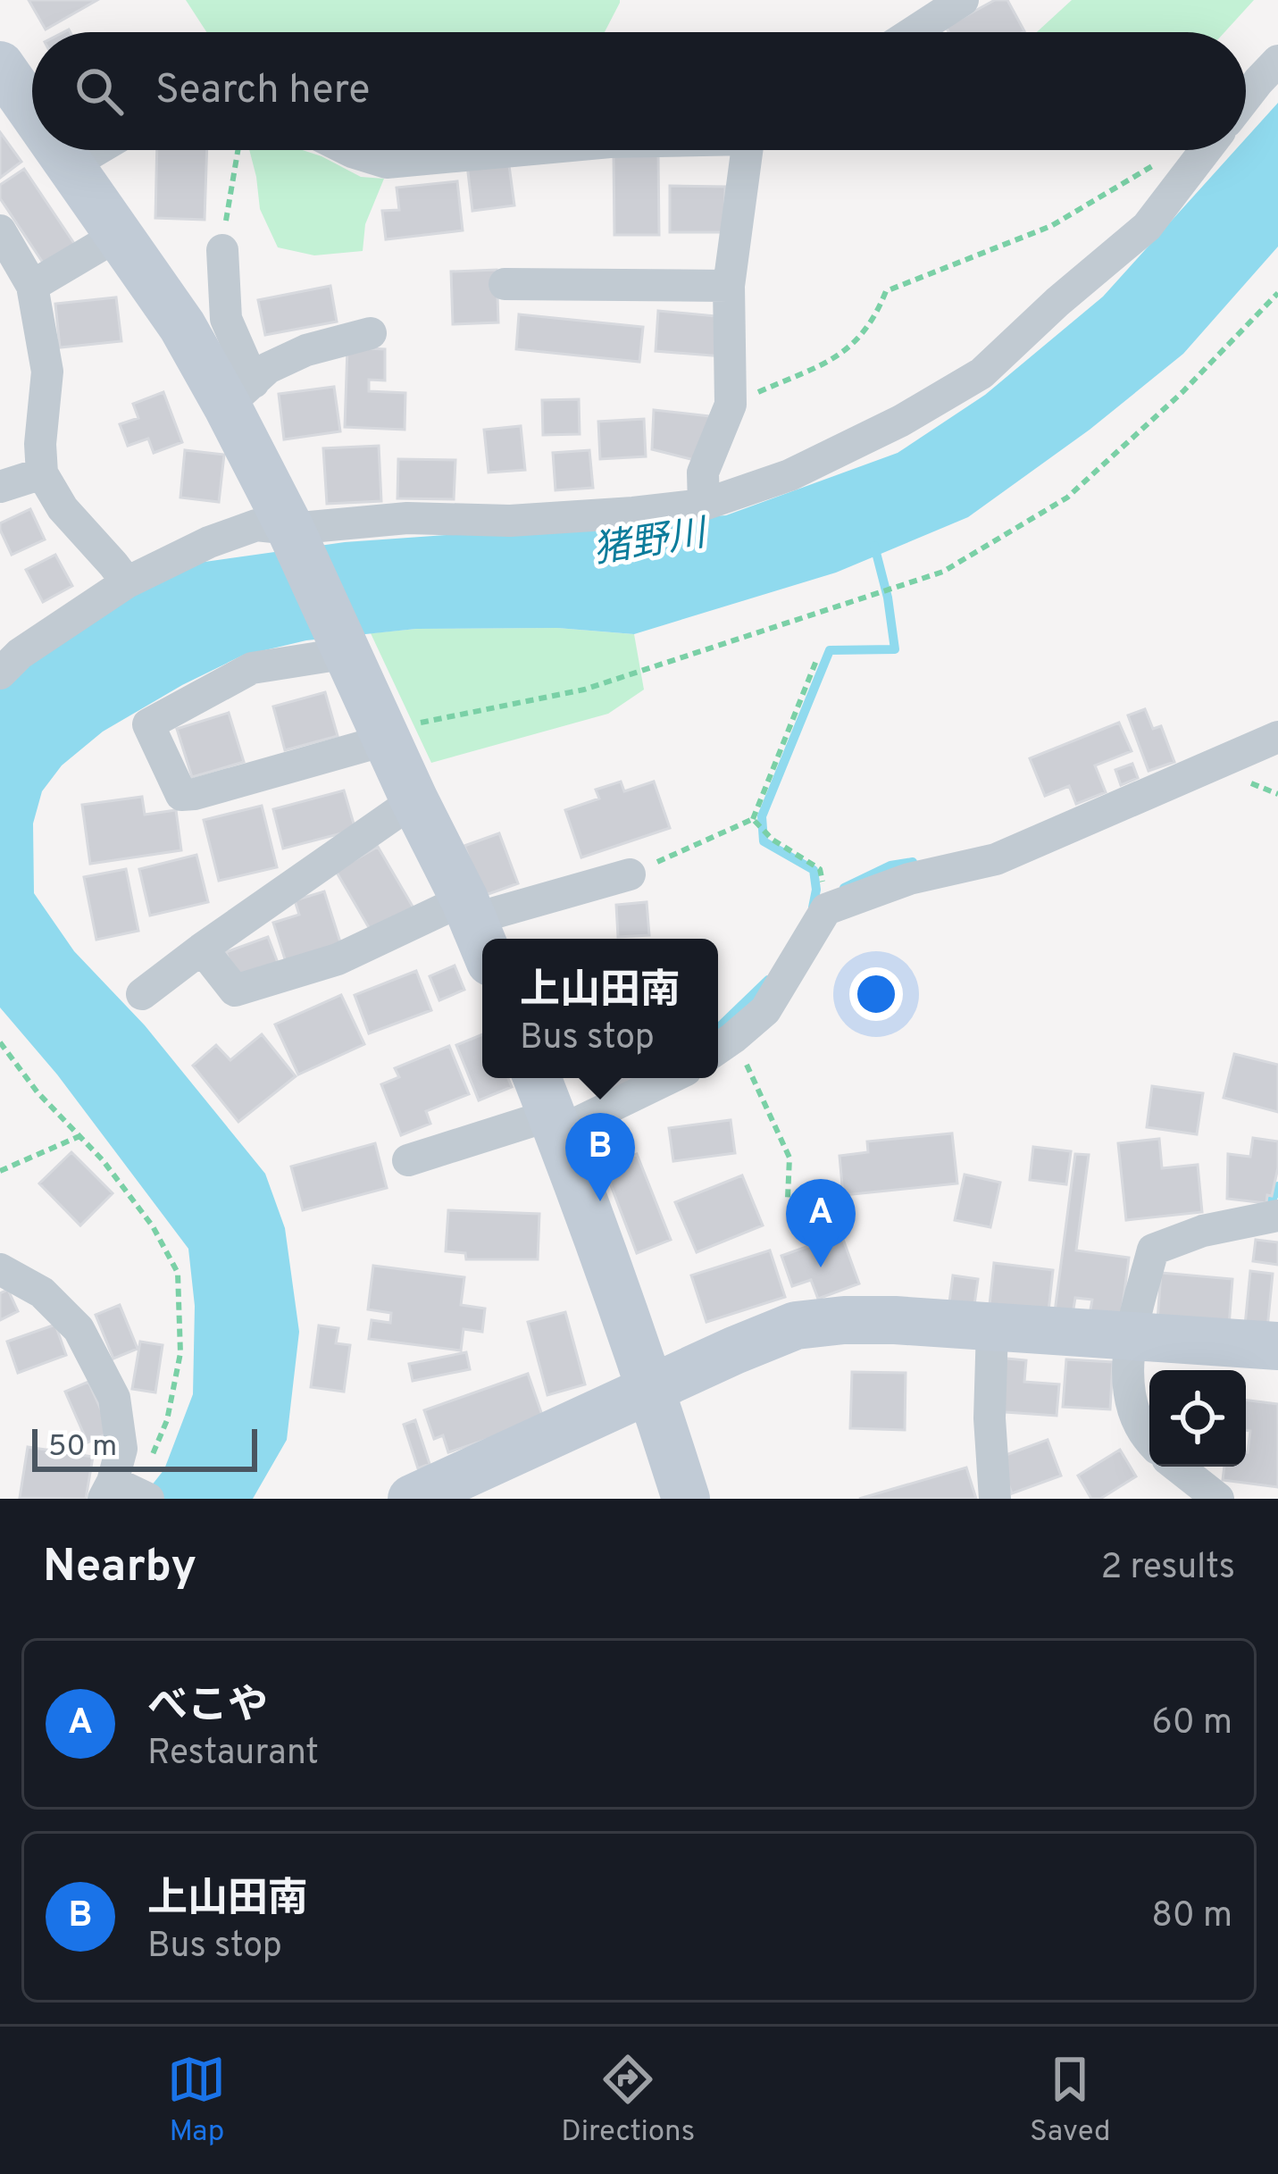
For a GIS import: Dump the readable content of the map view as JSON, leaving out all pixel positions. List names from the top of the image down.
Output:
{
  "water": ["猪野川"],
  "scale_bar": "50 m",
  "page": {
    "search": "Search here",
    "popup": ["上山田南", "Bus stop"],
    "pins": ["B", "A"],
    "scale": "50 m",
    "heading": ["Nearby", "2 results"],
    "list": [
      {
        "mark": "A",
        "name": "べこや",
        "note": "Restaurant",
        "value": "60 m"
      },
      {
        "mark": "B",
        "name": "上山田南",
        "note": "Bus stop",
        "value": "80 m"
      }
    ],
    "nav": ["Map", "Directions", "Saved"]
  }
}
